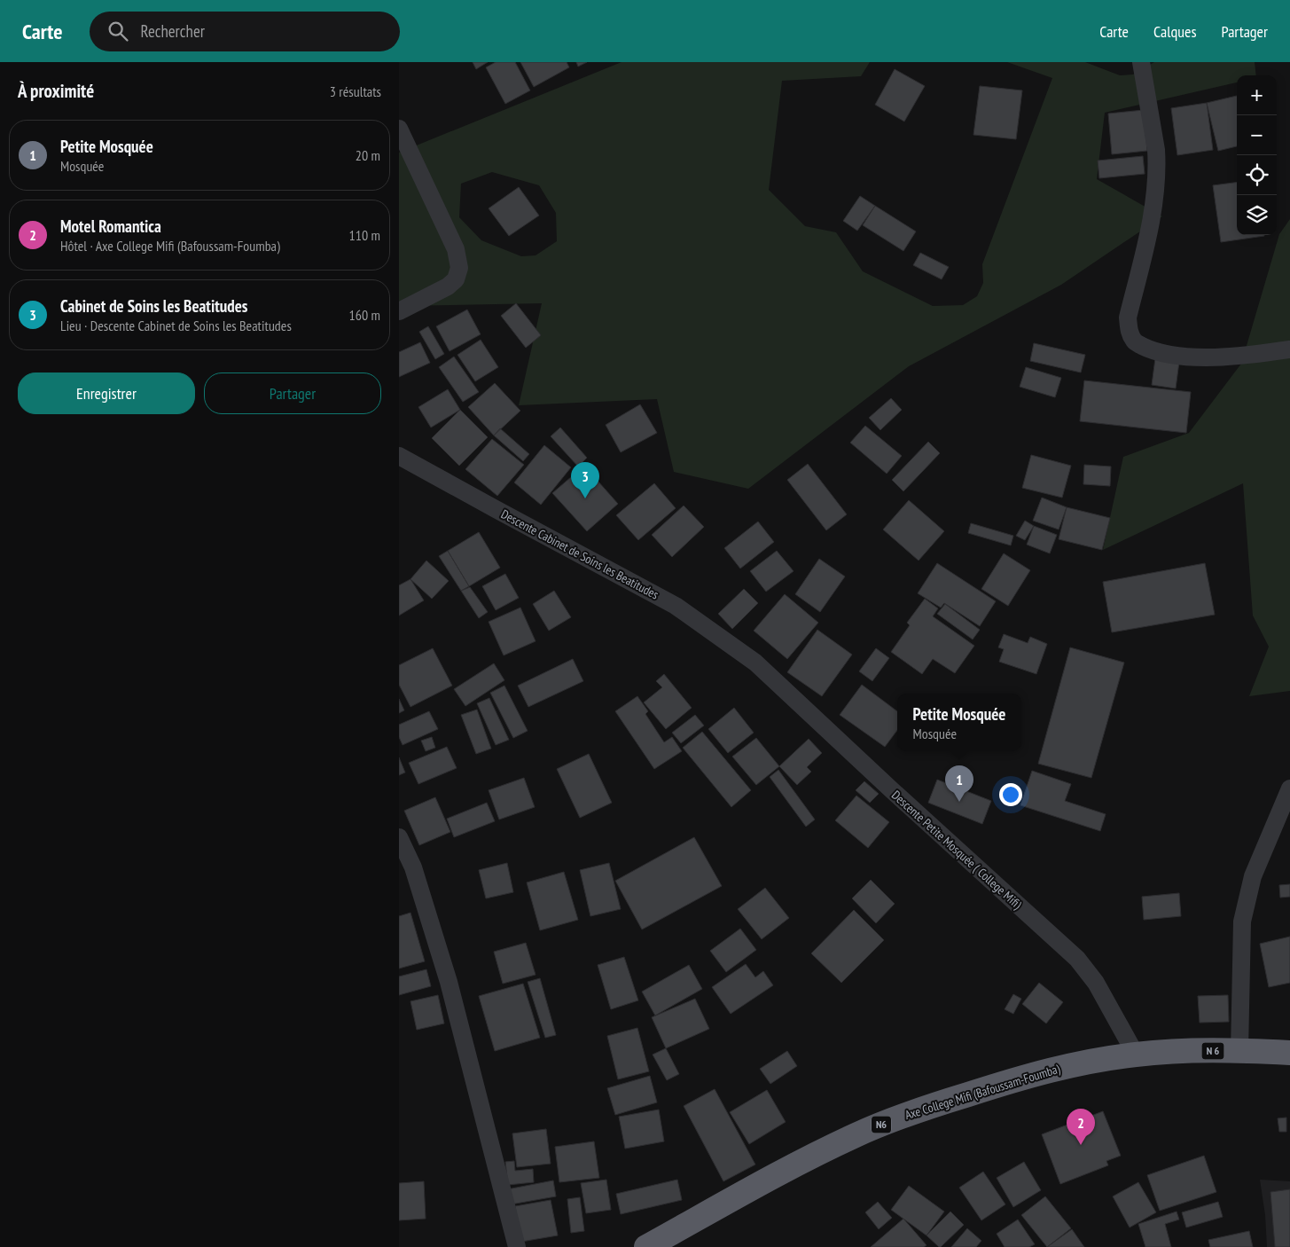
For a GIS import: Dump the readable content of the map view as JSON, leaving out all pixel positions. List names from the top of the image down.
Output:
{
  "streets": {
    "highway": ["N 6", "Axe College Mifi (Bafoussam-Foumba)", "N6"],
    "street": ["Descente Cabinet de Soins les Beatitudes", "Descente Petite Mosquée ( College Mifi)"]
  },
  "crossings": [
    ["Descente Cabinet de Soins les Beatitudes", "Descente Petite Mosquée ( College Mifi)"],
    ["Descente Petite Mosquée ( College Mifi)", "N 6"],
    ["Descente Petite Mosquée ( College Mifi)", "Axe College Mifi (Bafoussam-Foumba)"],
    ["N 6", "Axe College Mifi (Bafoussam-Foumba)"]
  ],
  "page": {
    "header": "Carte",
    "search": "Rechercher",
    "nav": ["Carte", "Calques", "Partager"],
    "heading": ["À proximité", "3 résultats"],
    "map_buttons": ["+", "−"],
    "list": [
      {
        "mark": "1",
        "name": "Petite Mosquée",
        "note": "Mosquée",
        "value": "20 m"
      },
      {
        "mark": "2",
        "name": "Motel Romantica",
        "note": "Hôtel · Axe College Mifi (Bafoussam-Foumba)",
        "value": "110 m"
      },
      {
        "mark": "3",
        "name": "Cabinet de Soins les Beatitudes",
        "note": "Lieu · Descente Cabinet de Soins les Beatitudes",
        "value": "160 m"
      }
    ],
    "buttons": ["Enregistrer", "Partager"],
    "pins": ["3", "1", "2"],
    "popup": ["Petite Mosquée", "Mosquée"]
  }
}
